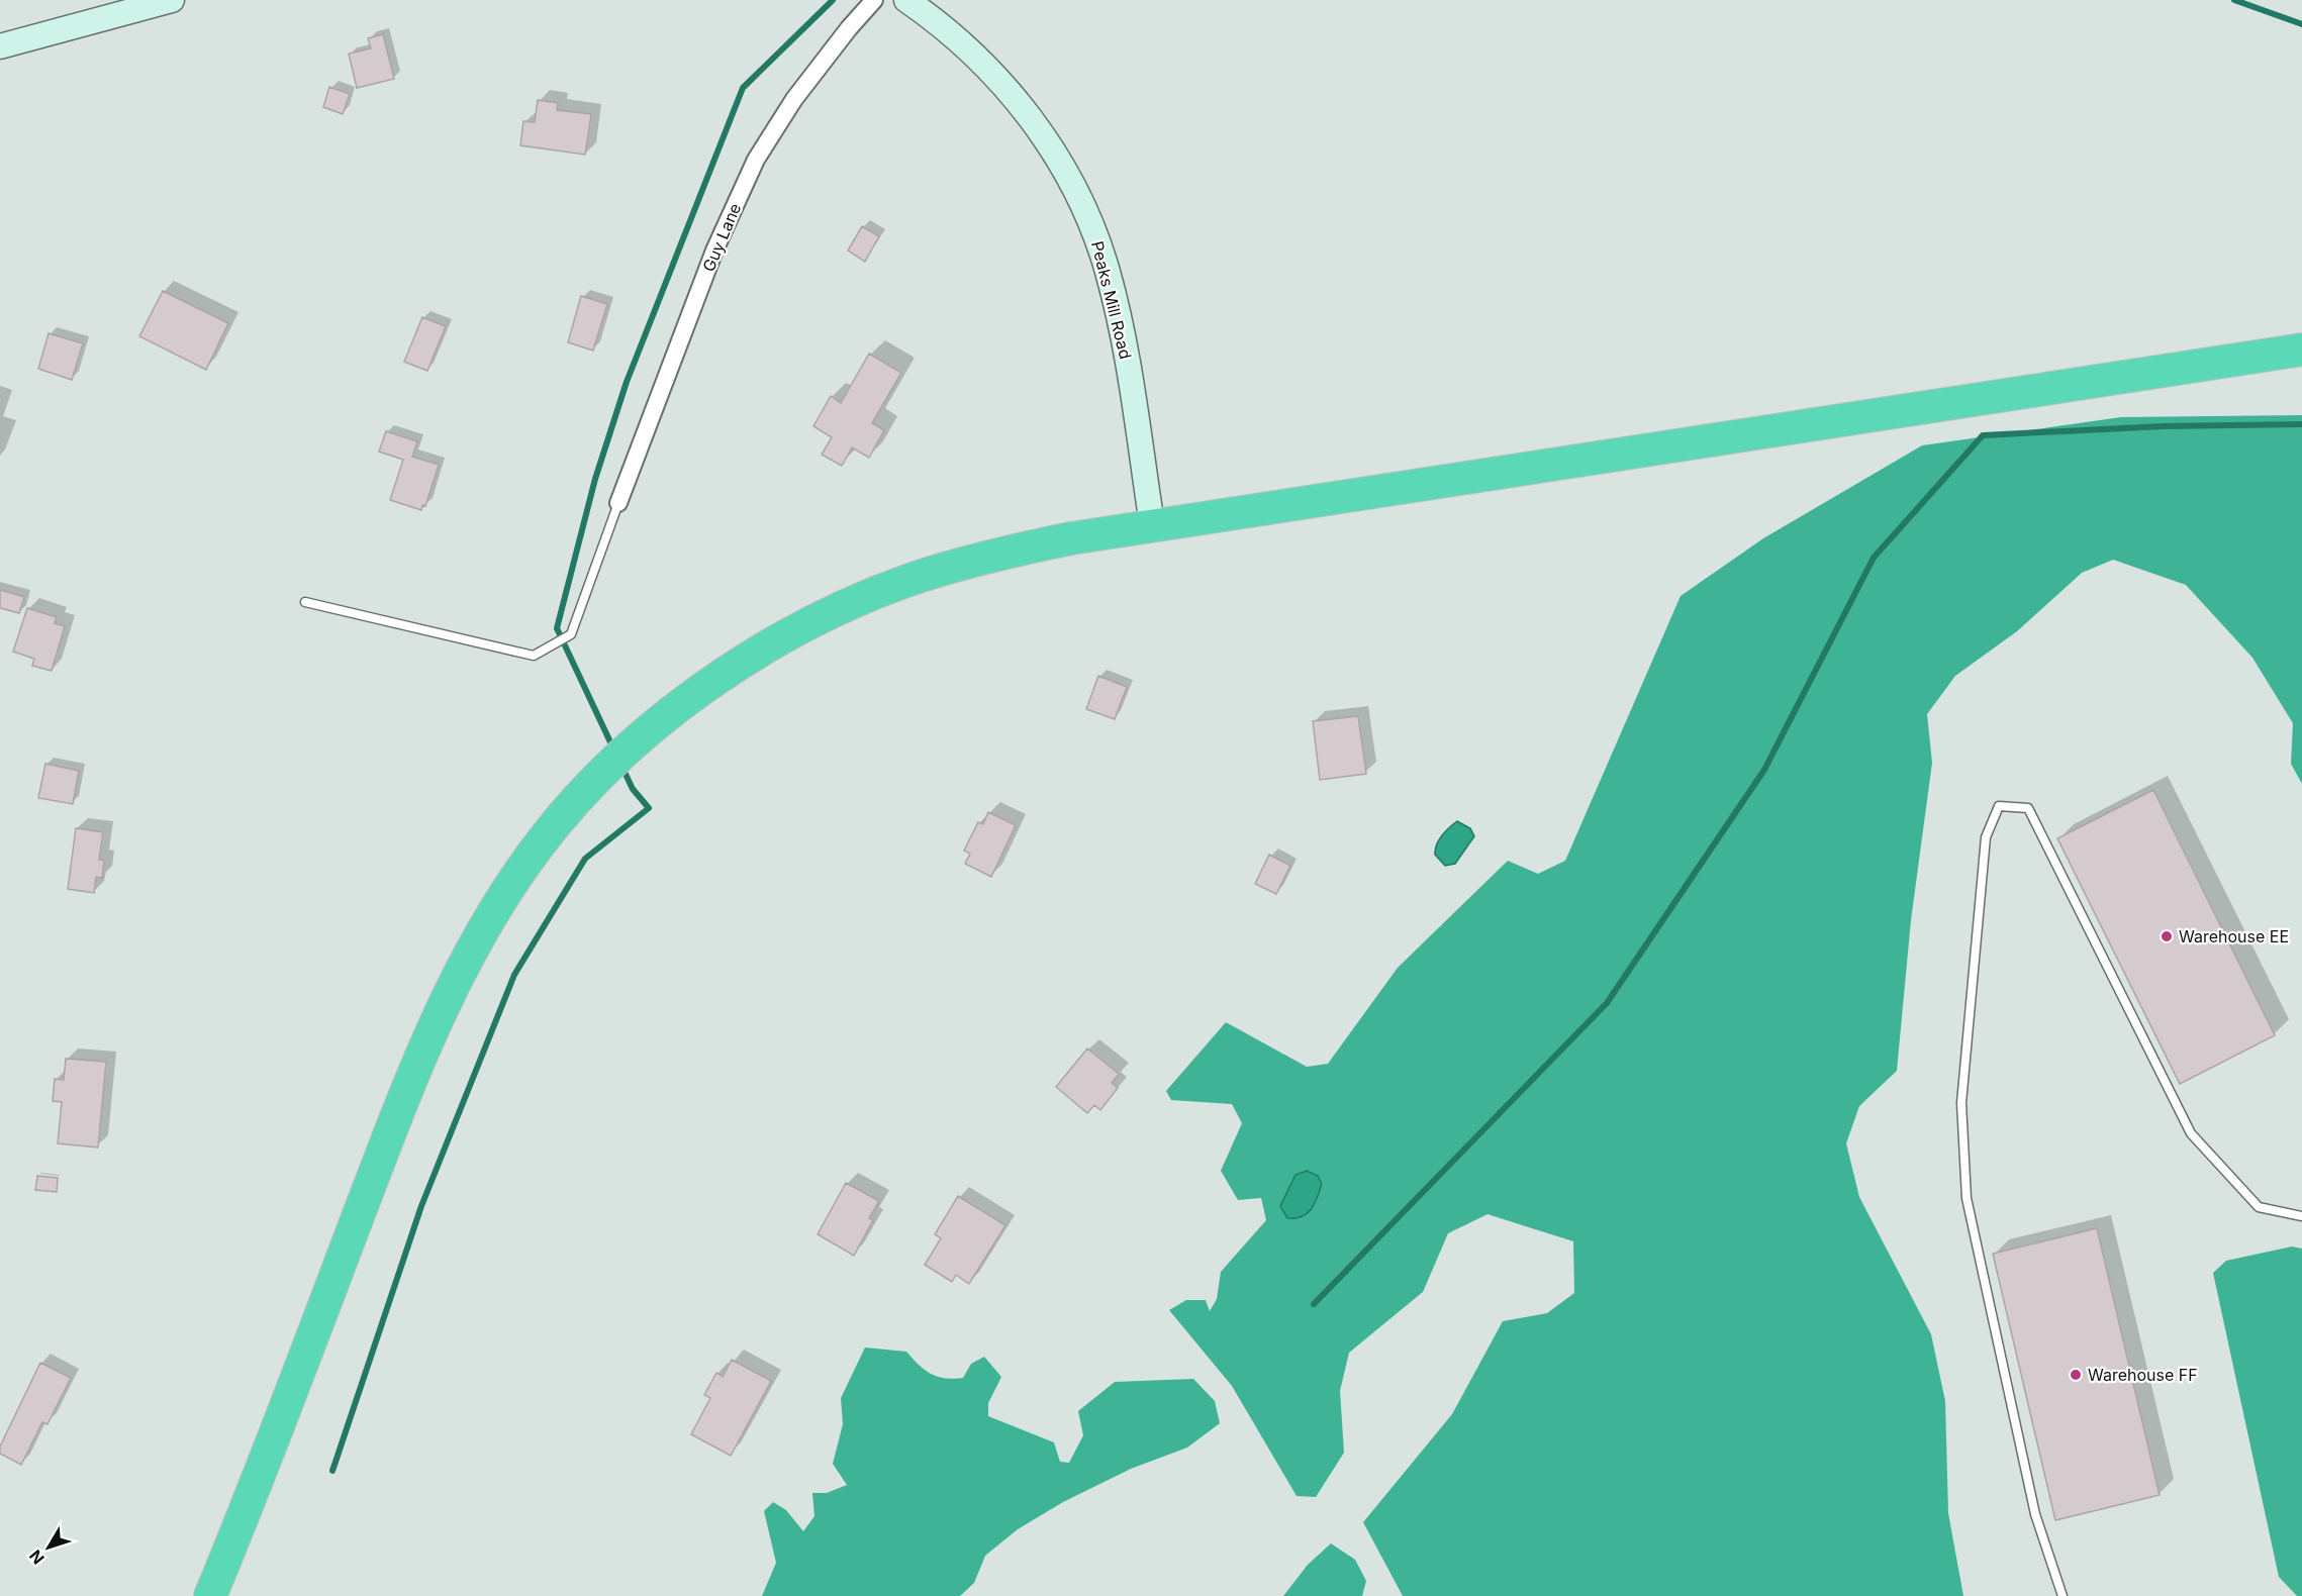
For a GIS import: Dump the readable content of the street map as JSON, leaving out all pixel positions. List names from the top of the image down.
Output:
{
  "streets": {
    "street": ["Guy Lane", "Peaks Mill Road"]
  },
  "places": ["Warehouse EE", "Warehouse FF"],
  "north": "bottom left"
}
